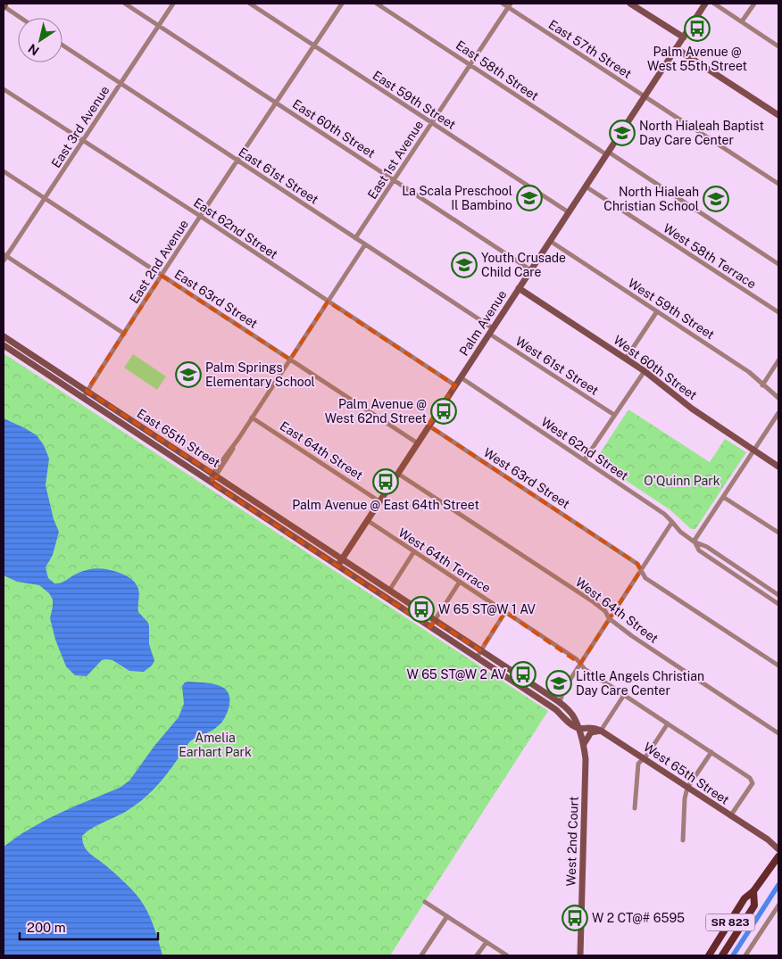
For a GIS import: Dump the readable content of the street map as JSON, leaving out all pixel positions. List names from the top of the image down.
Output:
{
  "streets": {
    "main road": [
      "Palm Avenue",
      "West 60th Street",
      "East 65th Street",
      "West 65th Street",
      "West 2nd Court",
      "SR 823"
    ],
    "street": [
      "East 57th Street",
      "East 58th Street",
      "East 59th Street",
      "East 3rd Avenue",
      "East 60th Street",
      "East 1st Avenue",
      "East 61st Street",
      "East 62nd Street",
      "West 58th Terrace",
      "East 2nd Avenue",
      "East 63rd Street",
      "West 59th Street",
      "West 61st Street",
      "West 62nd Street",
      "East 64th Street",
      "West 63rd Street",
      "West 64th Terrace",
      "West 64th Street"
    ]
  },
  "crossings": [
    ["East 57th Street", "East 1st Avenue"],
    ["East 57th Street", "Palm Avenue"],
    ["East 58th Street", "East 1st Avenue"],
    ["East 58th Street", "Palm Avenue"],
    ["East 59th Street", "East 1st Avenue"],
    ["East 59th Street", "East 2nd Avenue"],
    ["East 59th Street", "Palm Avenue"],
    ["East 3rd Avenue", "East 60th Street"],
    ["East 3rd Avenue", "East 61st Street"],
    ["East 3rd Avenue", "East 62nd Street"],
    ["East 3rd Avenue", "East 63rd Street"],
    ["East 60th Street", "East 1st Avenue"],
    ["East 60th Street", "East 2nd Avenue"],
    ["East 60th Street", "Palm Avenue"],
    ["East 1st Avenue", "East 61st Street"],
    ["East 61st Street", "East 2nd Avenue"],
    ["East 61st Street", "Palm Avenue"],
    ["East 61st Street", "West 61st Street"],
    ["East 62nd Street", "East 2nd Avenue"],
    ["East 62nd Street", "Palm Avenue"],
    ["West 58th Terrace", "Palm Avenue"],
    ["East 2nd Avenue", "East 63rd Street"],
    ["East 2nd Avenue", "East 65th Street"],
    ["East 63rd Street", "Palm Avenue"],
    ["West 59th Street", "Palm Avenue"],
    ["Palm Avenue", "West 61st Street"],
    ["Palm Avenue", "West 60th Street"],
    ["Palm Avenue", "East 65th Street"],
    ["Palm Avenue", "West 62nd Street"],
    ["Palm Avenue", "East 64th Street"],
    ["Palm Avenue", "West 63rd Street"],
    ["Palm Avenue", "West 64th Terrace"],
    ["Palm Avenue", "West 64th Street"],
    ["West 64th Terrace", "West 65th Street"],
    ["West 65th Street", "West 2nd Court"]
  ],
  "parks": ["O'Quinn Park", "Amelia Earhart Park"],
  "places": {
    "bus stop": [
      "Palm Avenue @ West 55th Street",
      "Palm Avenue @ West 62nd Street",
      "Palm Avenue @ East 64th Street",
      "W 65 ST@W 1 AV",
      "W 65 ST@W 2 AV",
      "W 2 CT@# 6595"
    ],
    "school or university": [
      "North Hialeah Baptist Day Care Center",
      "La Scala Preschool Il Bambino",
      "North Hialeah Christian School",
      "Youth Crusade Child Care",
      "Palm Springs Elementary School",
      "Little Angels Christian Day Care Center"
    ]
  },
  "scale_bar": "200 m",
  "north": "bottom left"
}
